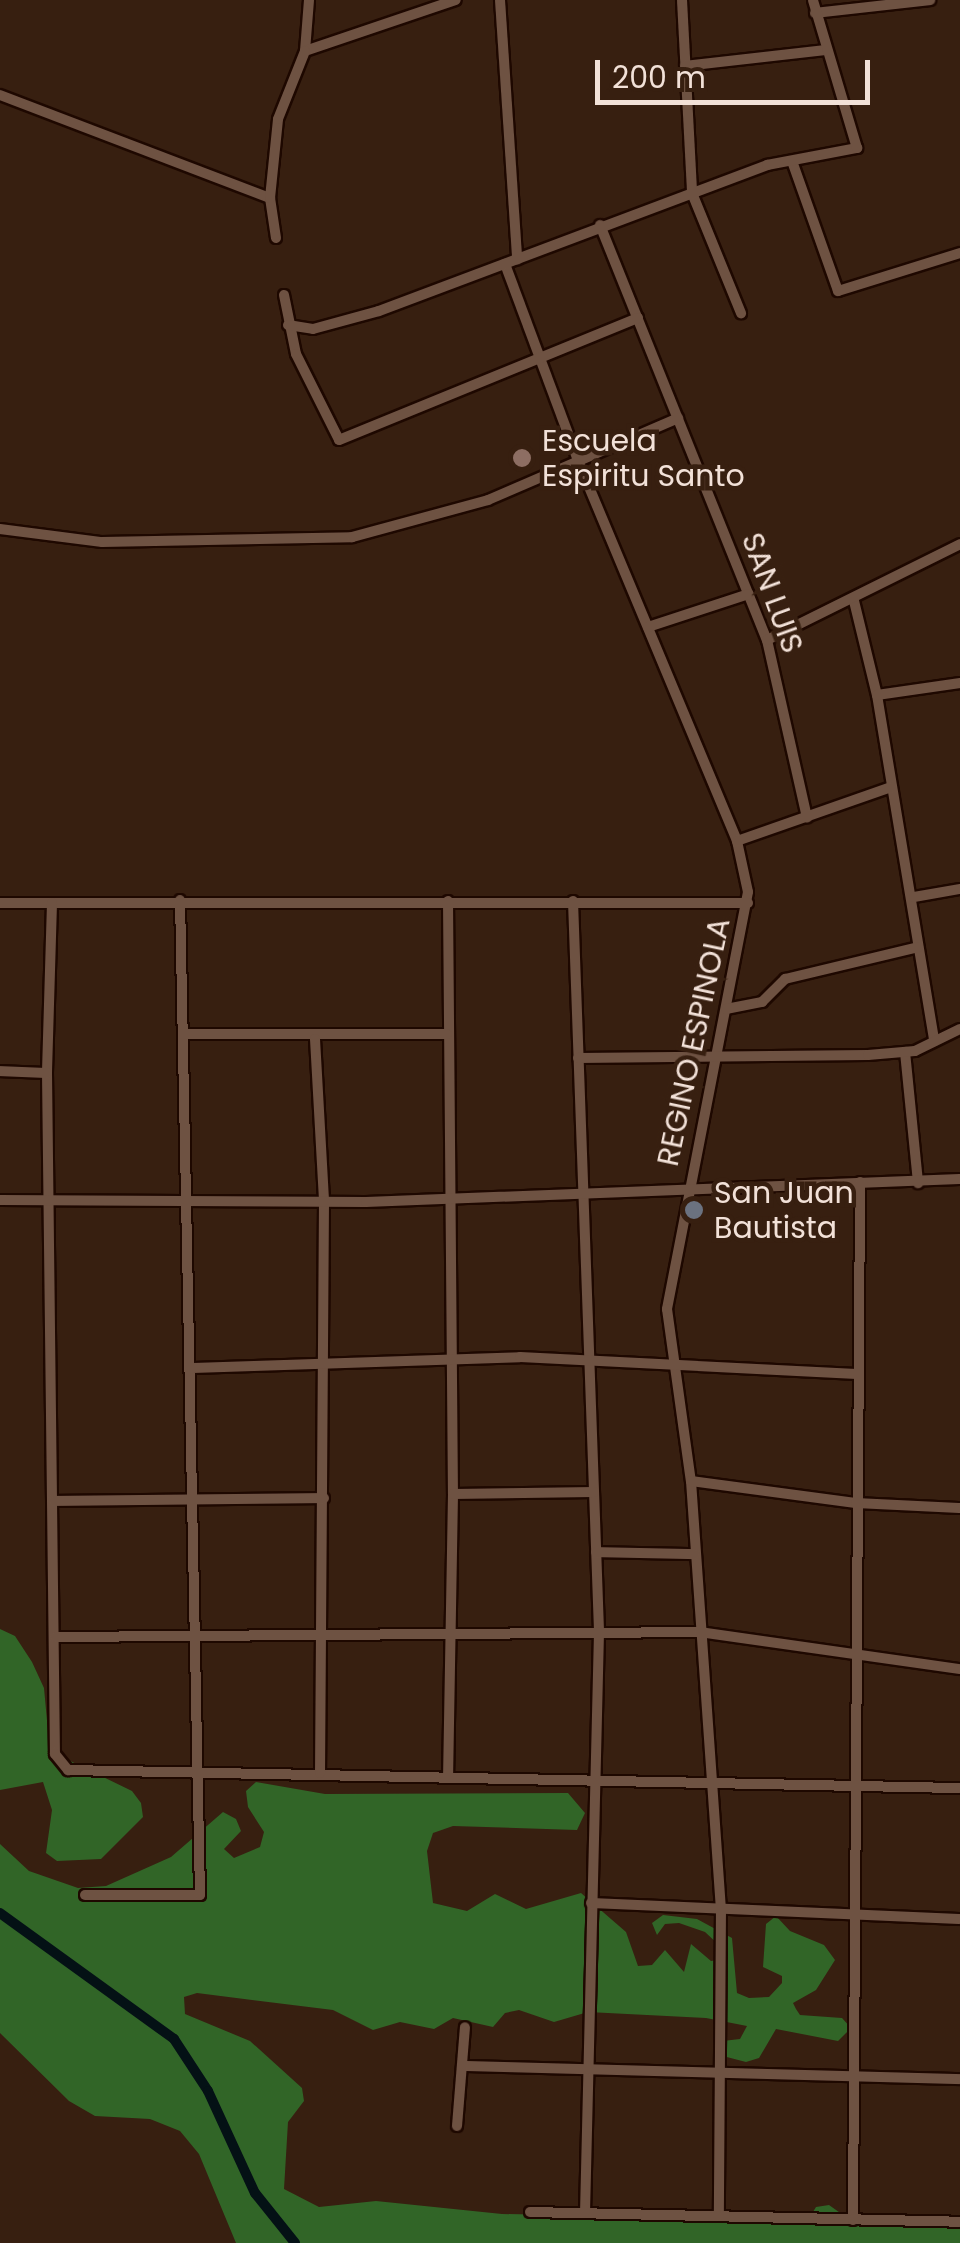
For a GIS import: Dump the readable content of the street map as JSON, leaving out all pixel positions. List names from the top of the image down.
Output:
{
  "streets": {
    "street": ["SAN LUIS", "REGINO ESPINOLA"]
  },
  "places": ["Escuela Espiritu Santo", "San Juan Bautista"],
  "scale_bar": "200 m"
}
